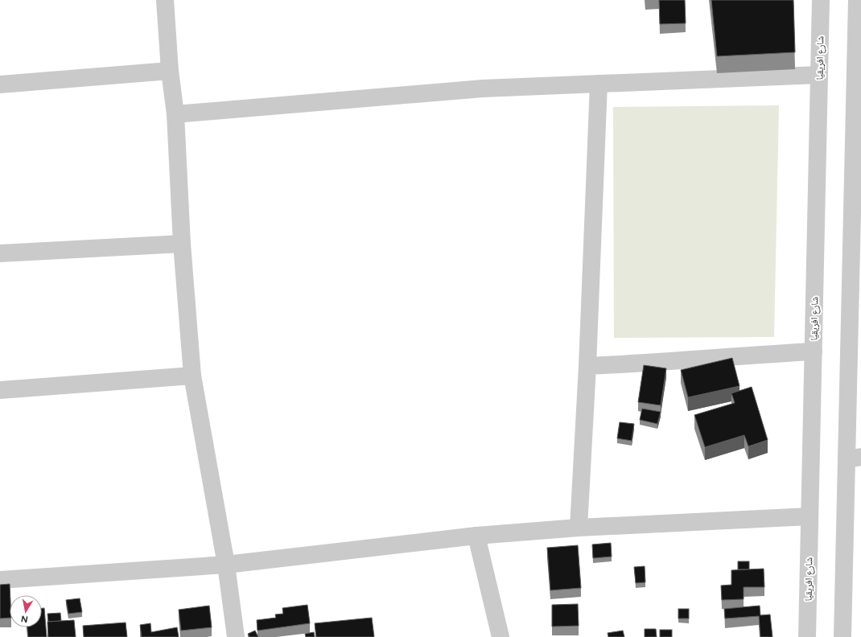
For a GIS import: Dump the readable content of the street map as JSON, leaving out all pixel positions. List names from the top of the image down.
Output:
{
  "streets": {
    "street": ["شارع افريقيا"]
  },
  "north": "bottom"
}
